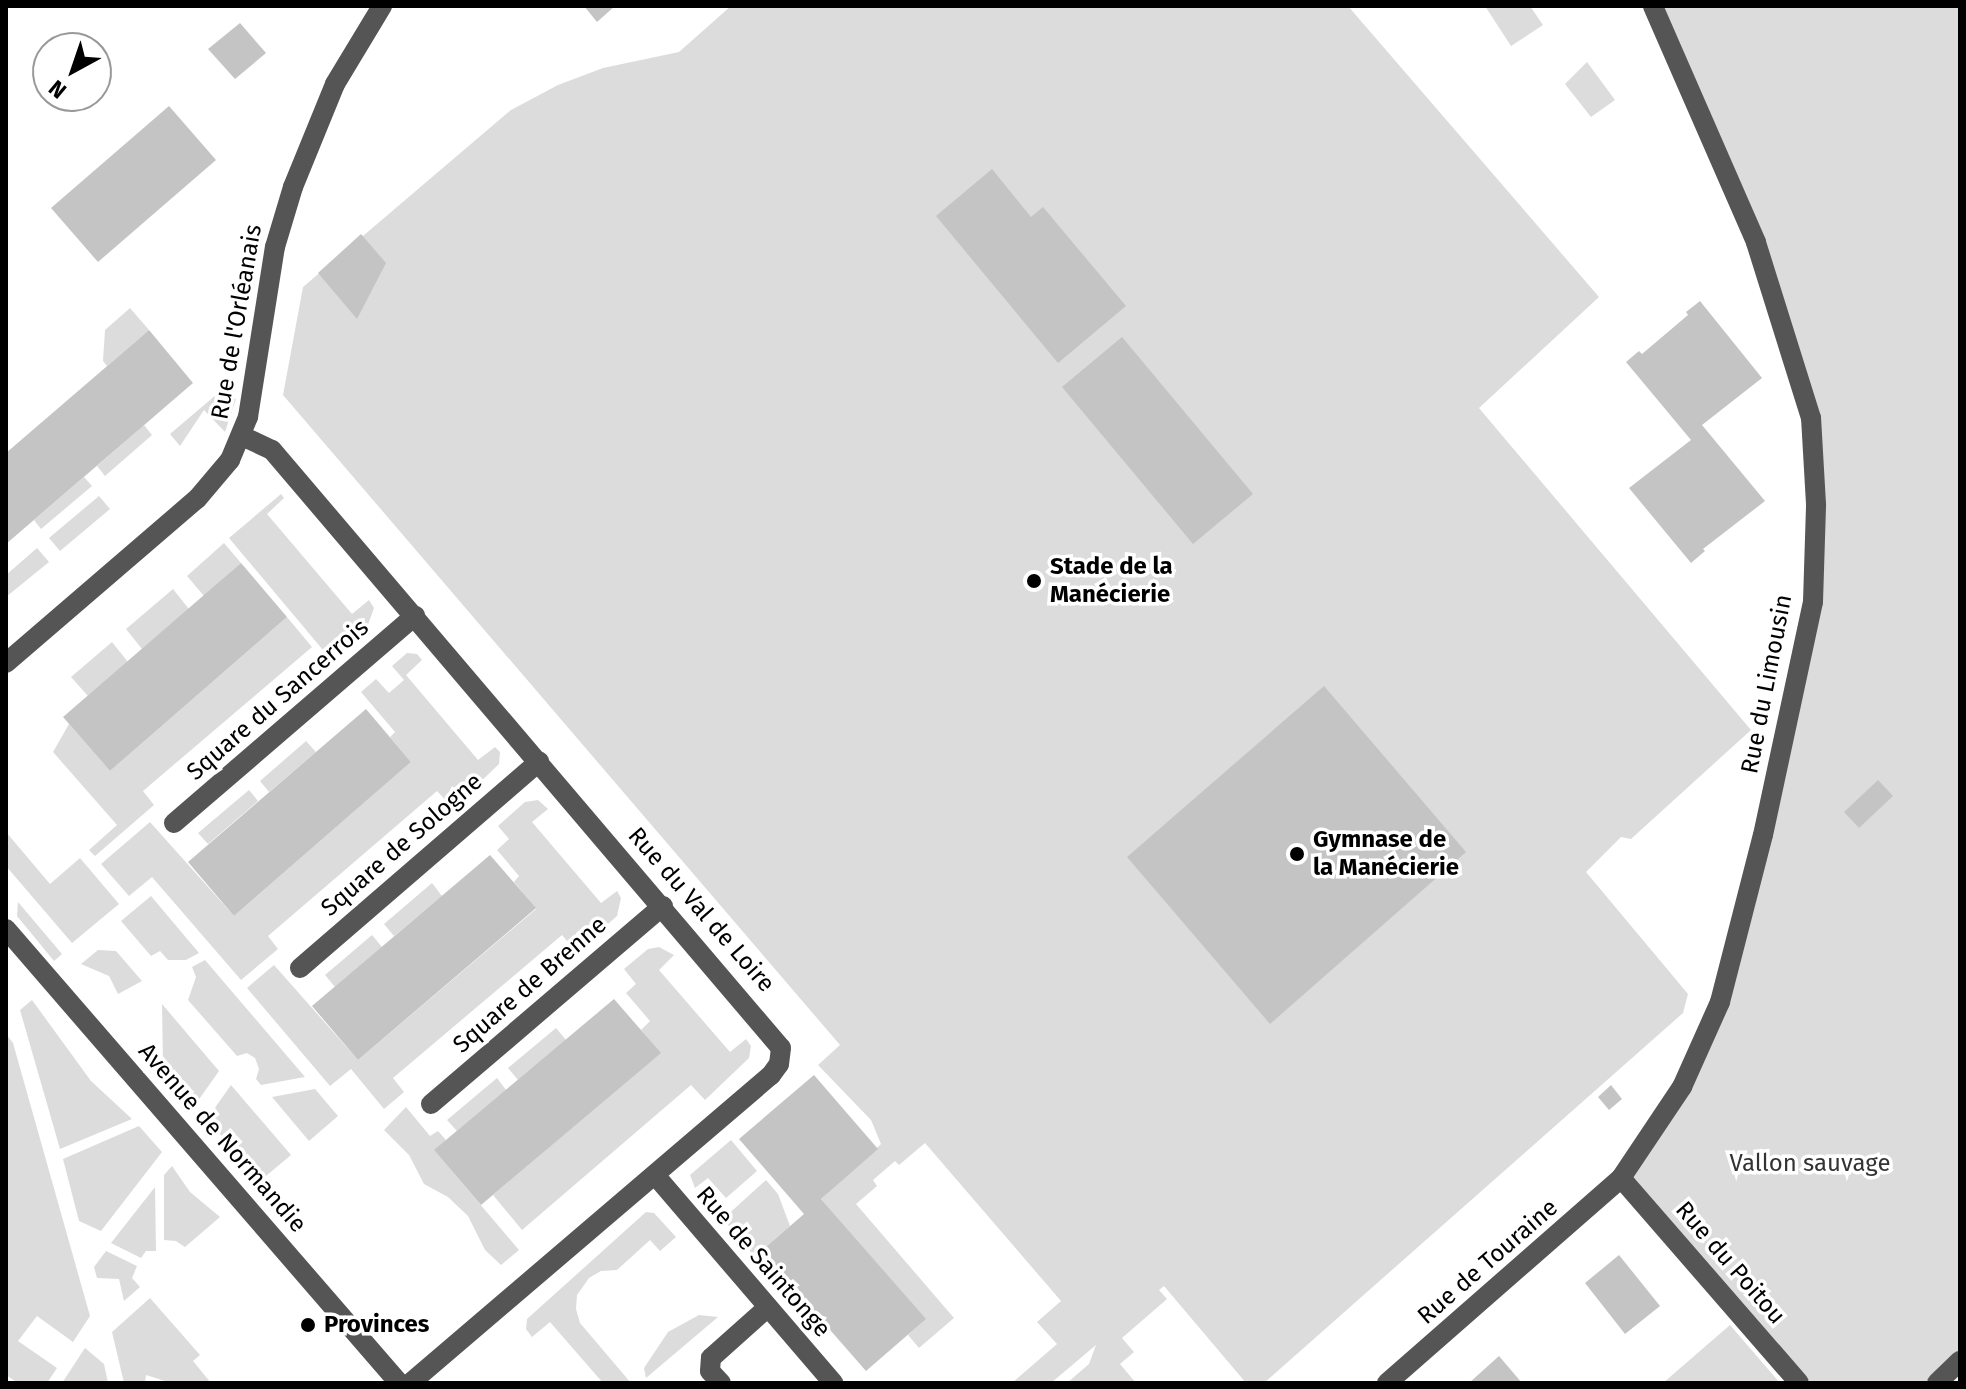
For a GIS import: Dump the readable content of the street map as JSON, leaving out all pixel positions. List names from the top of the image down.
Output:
{
  "streets": {
    "street": [
      "Rue de l'Orléanais",
      "Rue du Limousin",
      "Square du Sancerrois",
      "Square de Sologne",
      "Rue du Val de Loire",
      "Square de Brenne",
      "Avenue de Normandie",
      "Rue de Saintonge",
      "Rue de Touraine",
      "Rue du Poitou"
    ]
  },
  "crossings": [
    ["Rue de l'Orléanais", "Rue du Val de Loire"],
    ["Rue du Limousin", "Rue de Touraine"],
    ["Rue du Limousin", "Rue du Poitou"],
    ["Square du Sancerrois", "Rue du Val de Loire"],
    ["Square de Sologne", "Rue du Val de Loire"],
    ["Rue du Val de Loire", "Square de Brenne"],
    ["Rue du Val de Loire", "Rue de Saintonge"],
    ["Rue de Touraine", "Rue du Poitou"]
  ],
  "parks": ["Vallon sauvage"],
  "places": ["Stade de la Manécierie", "Gymnase de la Manécierie", "Provinces"],
  "north": "bottom left"
}
